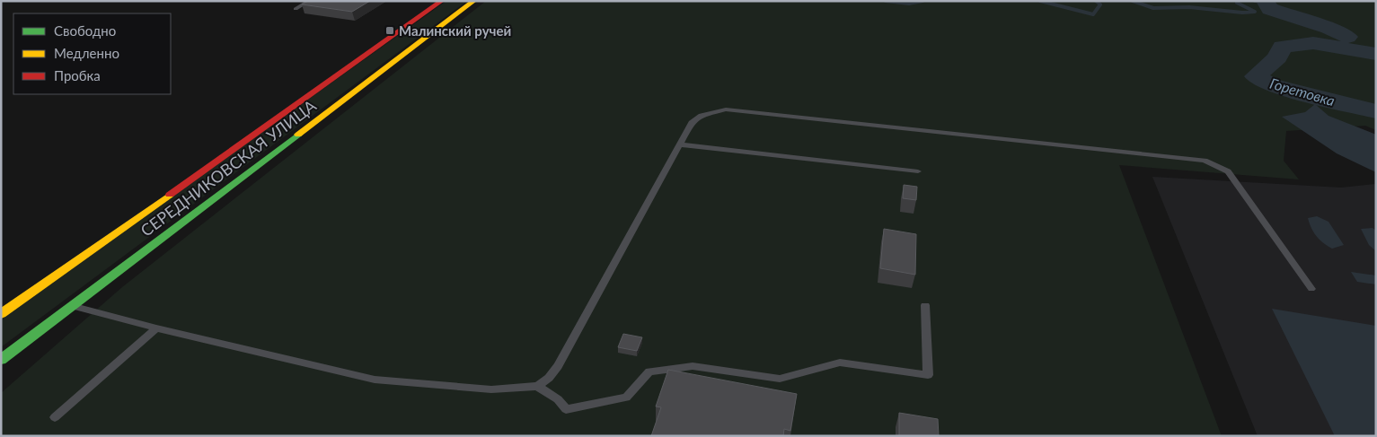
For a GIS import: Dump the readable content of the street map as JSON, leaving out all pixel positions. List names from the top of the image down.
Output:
{
  "streets": {
    "street": ["СЕРЕДНИКОВСКАЯ УЛИЦА"]
  },
  "water": ["Горетовка"],
  "places": {
    "transit": ["Малинский ручей"]
  },
  "legend": ["Свободно", "Медленно", "Пробка"]
}
